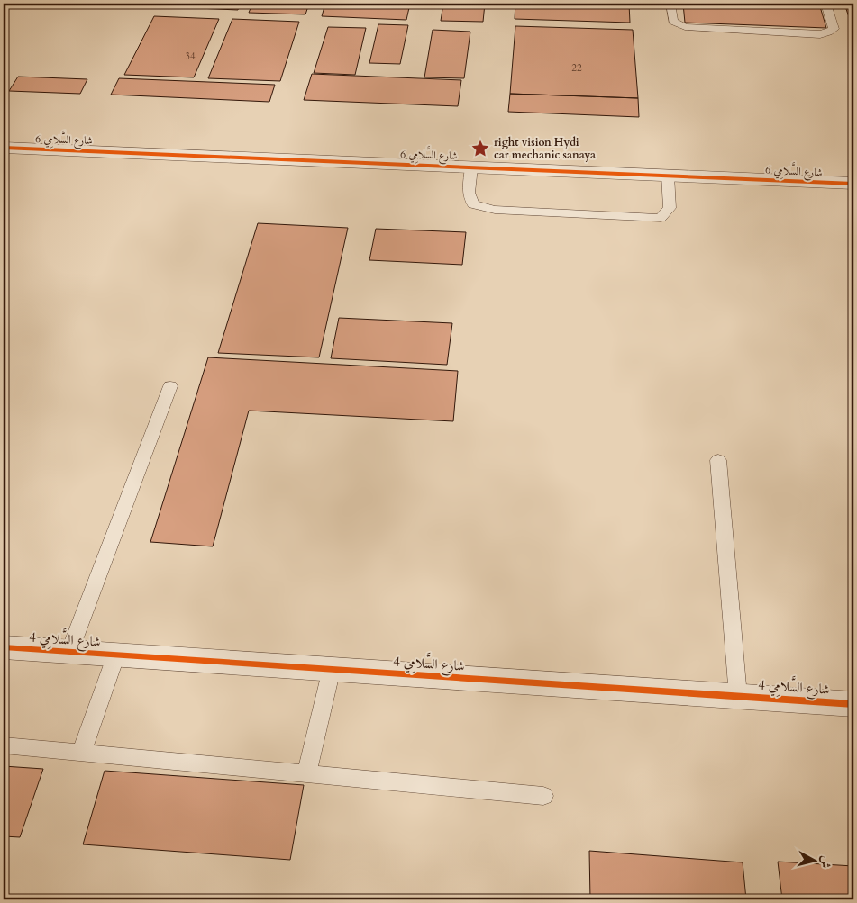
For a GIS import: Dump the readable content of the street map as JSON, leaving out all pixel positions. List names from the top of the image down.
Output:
{
  "streets": {
    "street": ["شارع السَّلامِي 6", "شارع السَّلامِي 4"]
  },
  "places": {
    "place": ["right vision Hydi car mechanic sanaya"]
  },
  "house_numbers": ["34", "22"],
  "north": "right"
}
